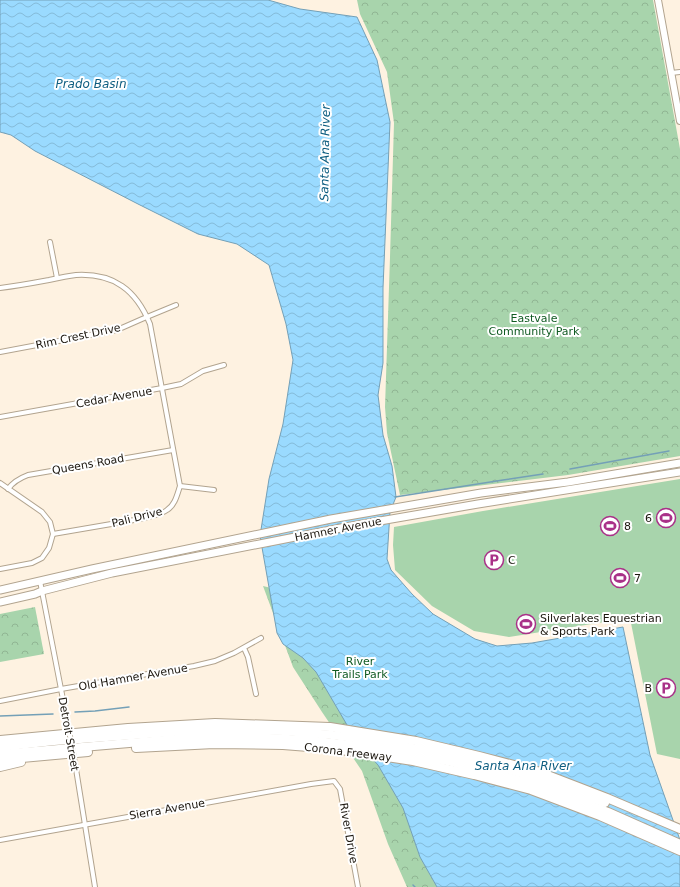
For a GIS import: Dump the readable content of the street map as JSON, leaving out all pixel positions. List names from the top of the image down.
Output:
{
  "streets": {
    "highway": ["Corona Freeway"],
    "main road": ["Hamner Avenue"],
    "street": [
      "Rim Crest Drive",
      "Cedar Avenue",
      "Queens Road",
      "Pali Drive",
      "Old Hamner Avenue",
      "Detroit Street",
      "Sierra Avenue",
      "River Drive"
    ]
  },
  "crossings": [
    ["Hamner Avenue", "Detroit Street"],
    ["Old Hamner Avenue", "Detroit Street"],
    ["Detroit Street", "Sierra Avenue"],
    ["Sierra Avenue", "River Drive"]
  ],
  "water": ["Prado Basin", "Santa Ana River"],
  "parks": ["Eastvale Community Park", "River Trails Park"],
  "places": {
    "sports": [
      "6",
      "8",
      "7",
      "Silverlakes Equestrian & Sports Park"
    ],
    "parking": ["C", "B"]
  }
}
